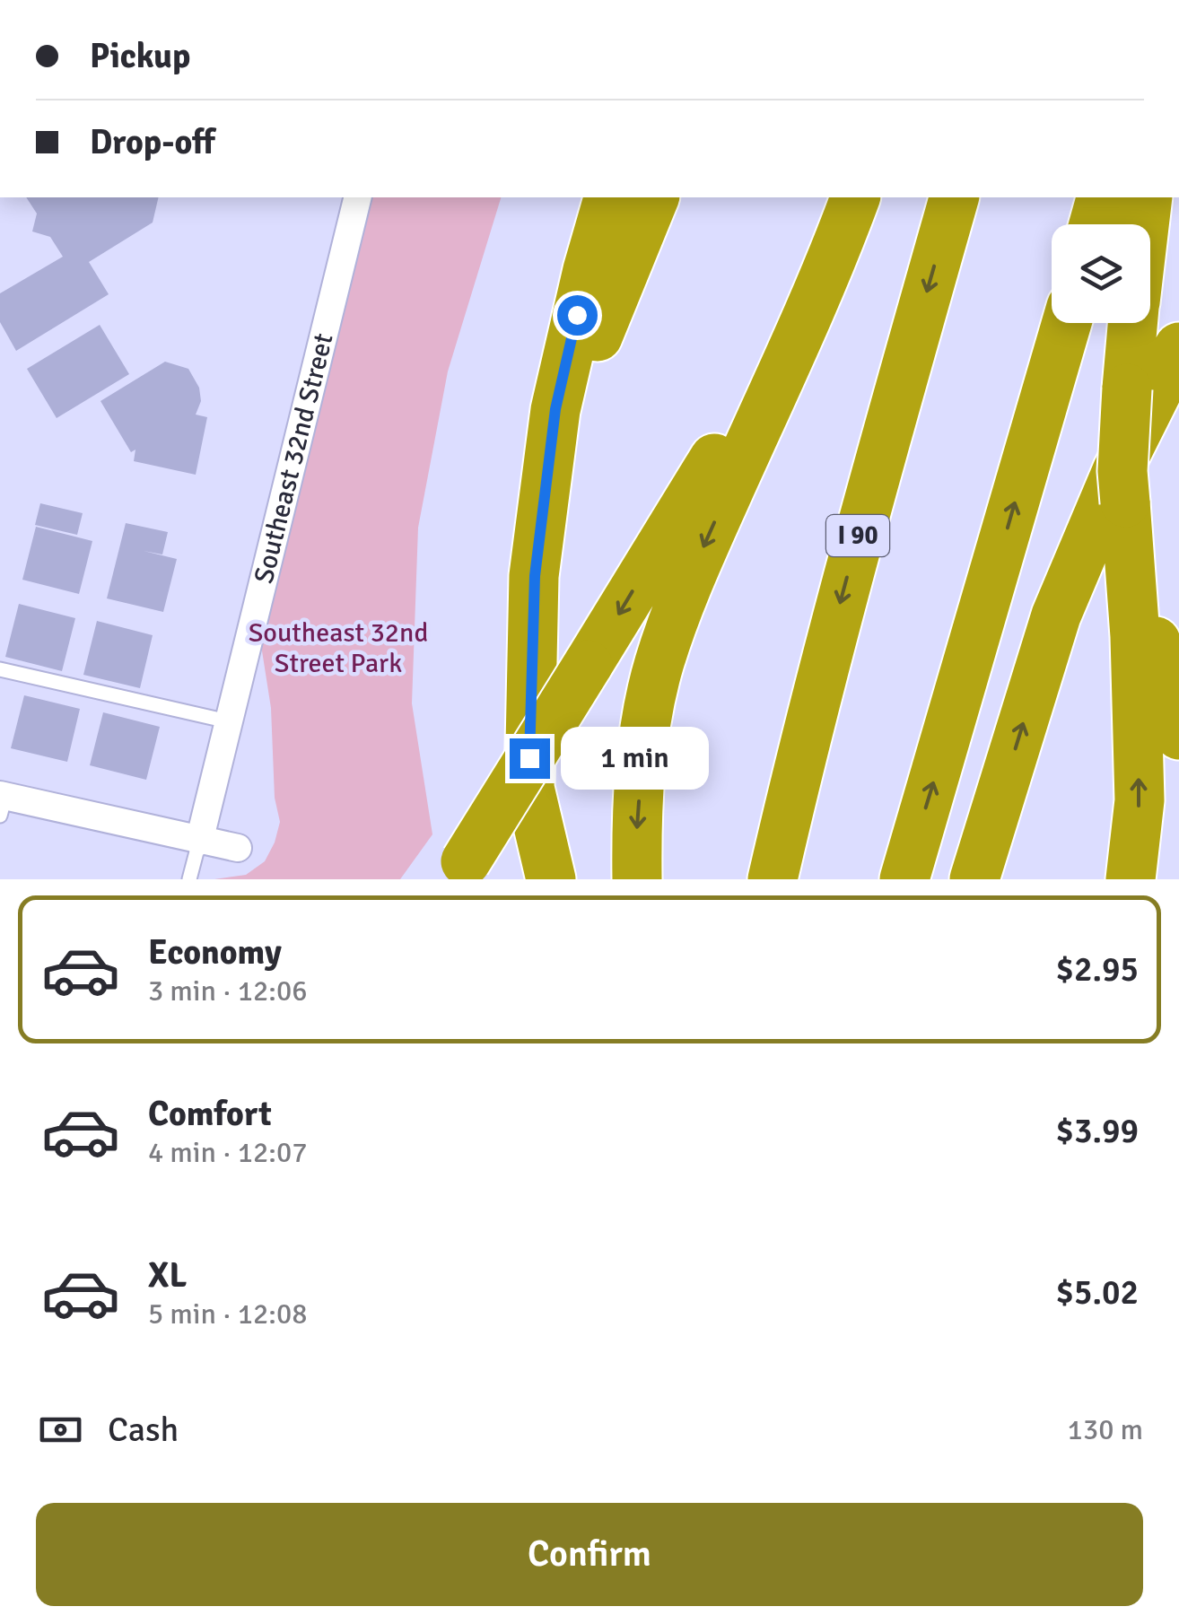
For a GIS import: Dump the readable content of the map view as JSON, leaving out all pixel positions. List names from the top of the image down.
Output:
{
  "streets": {
    "highway": ["I 90"],
    "street": ["Southeast 32nd Street"]
  },
  "parks": ["Southeast 32nd Street Park"],
  "page": {
    "banner": ["Pickup", "Drop-off"],
    "bubble": "1 min",
    "list": [
      {
        "name": "Economy",
        "note": "3 min · 12:06",
        "value": "$2.95"
      },
      {
        "name": "Comfort",
        "note": "4 min · 12:07",
        "value": "$3.99"
      },
      {
        "name": "XL",
        "note": "5 min · 12:08",
        "value": "$5.02"
      }
    ],
    "pay": ["Cash", "130 m"],
    "buttons": "Confirm"
  }
}
